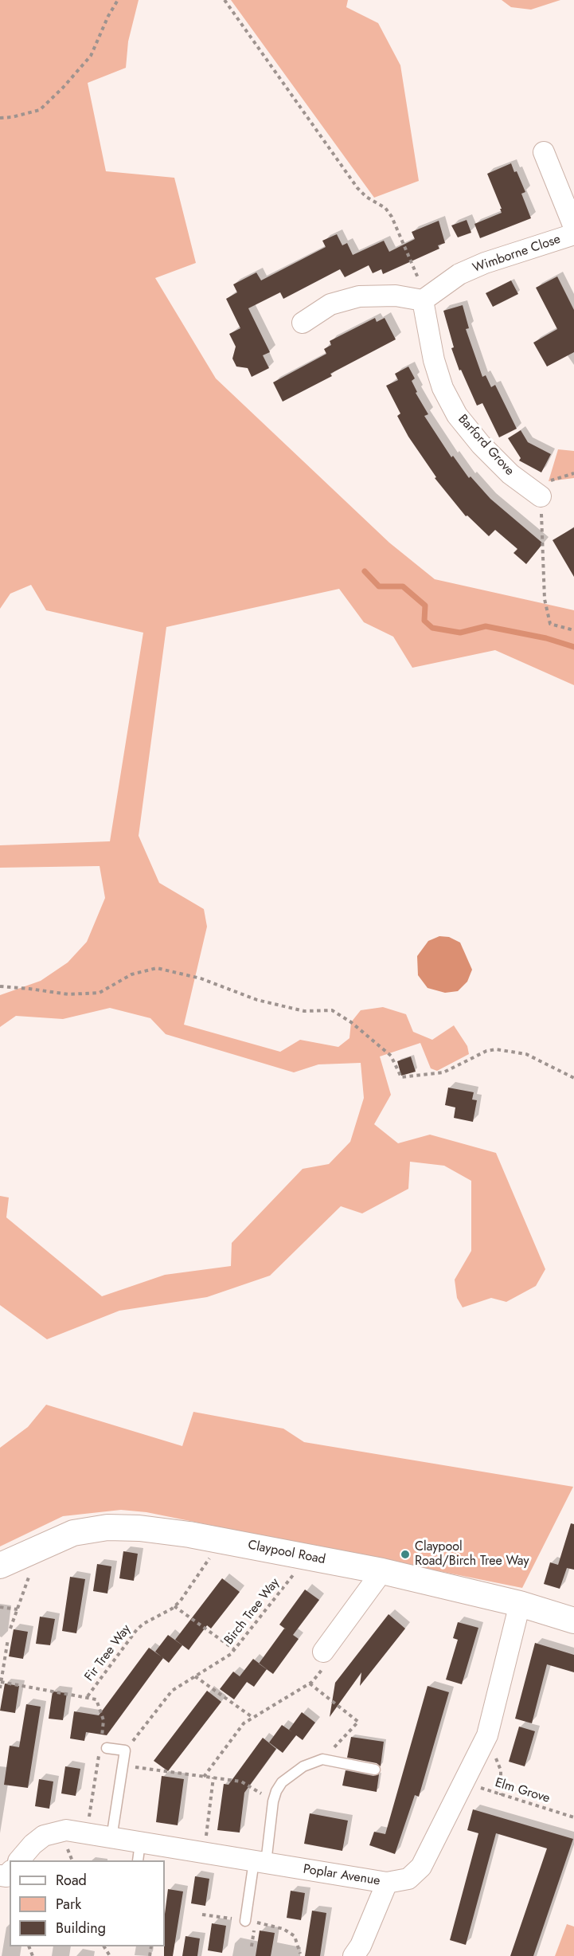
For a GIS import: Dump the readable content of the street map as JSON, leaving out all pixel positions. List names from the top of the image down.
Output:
{
  "streets": {
    "street": [
      "Wimborne Close",
      "Barford Grove",
      "Claypool Road",
      "Poplar Avenue"
    ],
    "path": ["Birch Tree Way", "Fir Tree Way", "Elm Grove"]
  },
  "crossings": [
    ["Wimborne Close", "Barford Grove"],
    ["Claypool Road", "Birch Tree Way"],
    ["Claypool Road", "Fir Tree Way"],
    ["Claypool Road", "Poplar Avenue"],
    ["Elm Grove", "Poplar Avenue"]
  ],
  "places": ["Claypool Road/Birch Tree Way"],
  "legend": ["Road", "Park", "Building"]
}
